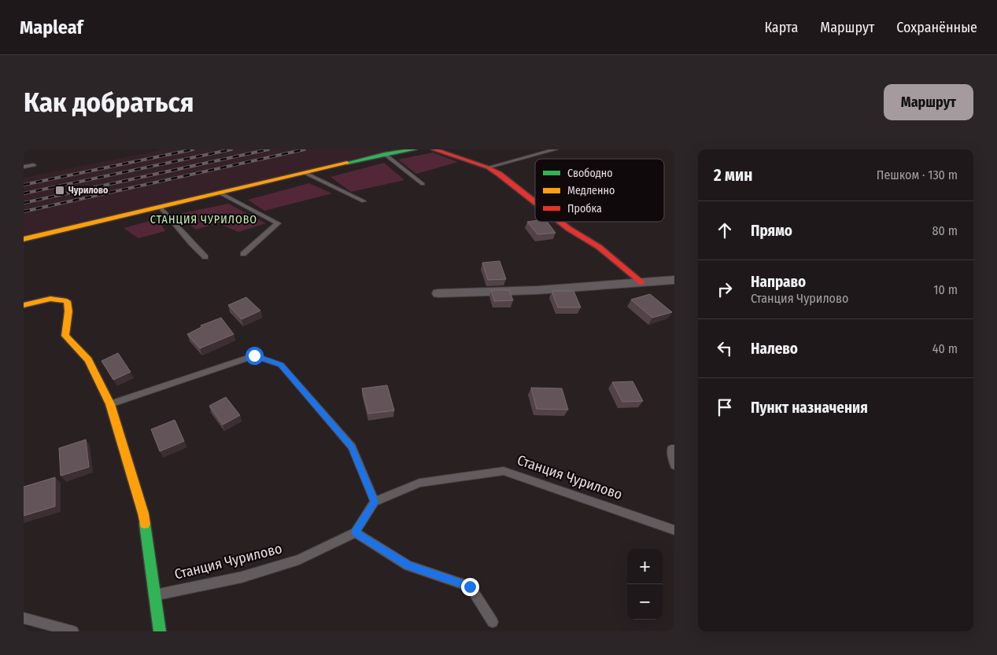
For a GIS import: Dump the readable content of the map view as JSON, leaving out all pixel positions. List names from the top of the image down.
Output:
{
  "streets": {
    "lane": ["Станция Чурилово"]
  },
  "districts": ["СТАНЦИЯ ЧУРИЛОВО"],
  "places": {
    "transit": ["Чурилово"]
  },
  "legend": ["Свободно", "Медленно", "Пробка"],
  "page": {
    "header": "Mapleaf",
    "nav": ["Карта", "Маршрут", "Сохранённые"],
    "buttons": "Маршрут",
    "title": "Как добраться",
    "heading": ["2 мин", "Пешком · 130 m"],
    "list": [
      ["Прямо", "80 m"],
      ["Направо", "Станция Чурилово", "10 m"],
      ["Налево", "40 m"],
      "Пункт назначения"
    ],
    "map_buttons": ["+", "−"]
  }
}
